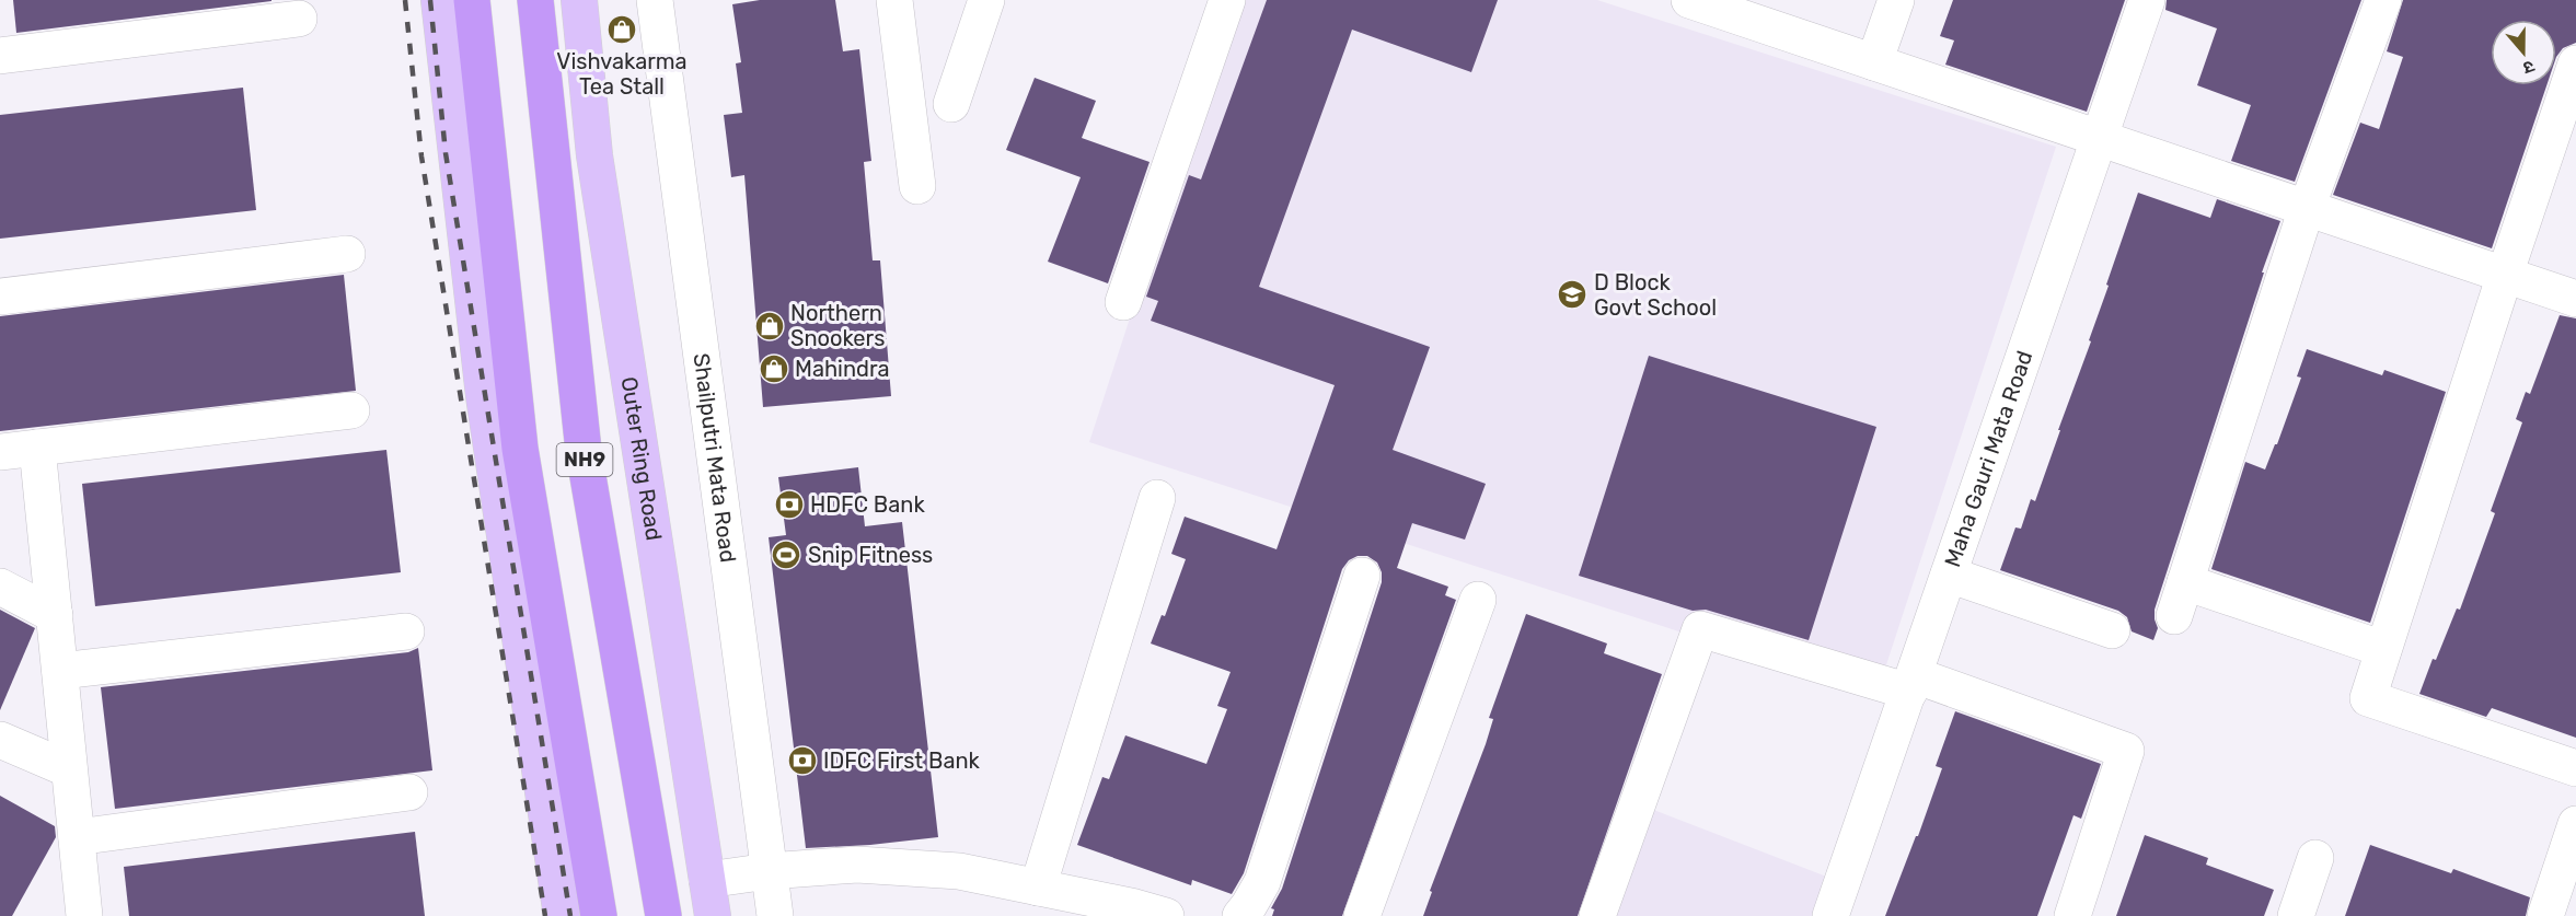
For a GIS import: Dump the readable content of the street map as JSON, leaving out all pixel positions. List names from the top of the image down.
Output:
{
  "streets": {
    "highway": ["NH9"],
    "main road": ["Outer Ring Road"],
    "street": ["Maha Gauri Mata Road", "Shailputri Mata Road"]
  },
  "places": {
    "shop": ["Vishvakarma Tea Stall", "Northern Snookers", "Mahindra"],
    "school or university": ["D Block Govt School"],
    "bank": ["HDFC Bank", "IDFC First Bank"],
    "sports": ["Snip Fitness"]
  },
  "north": "bottom"
}
